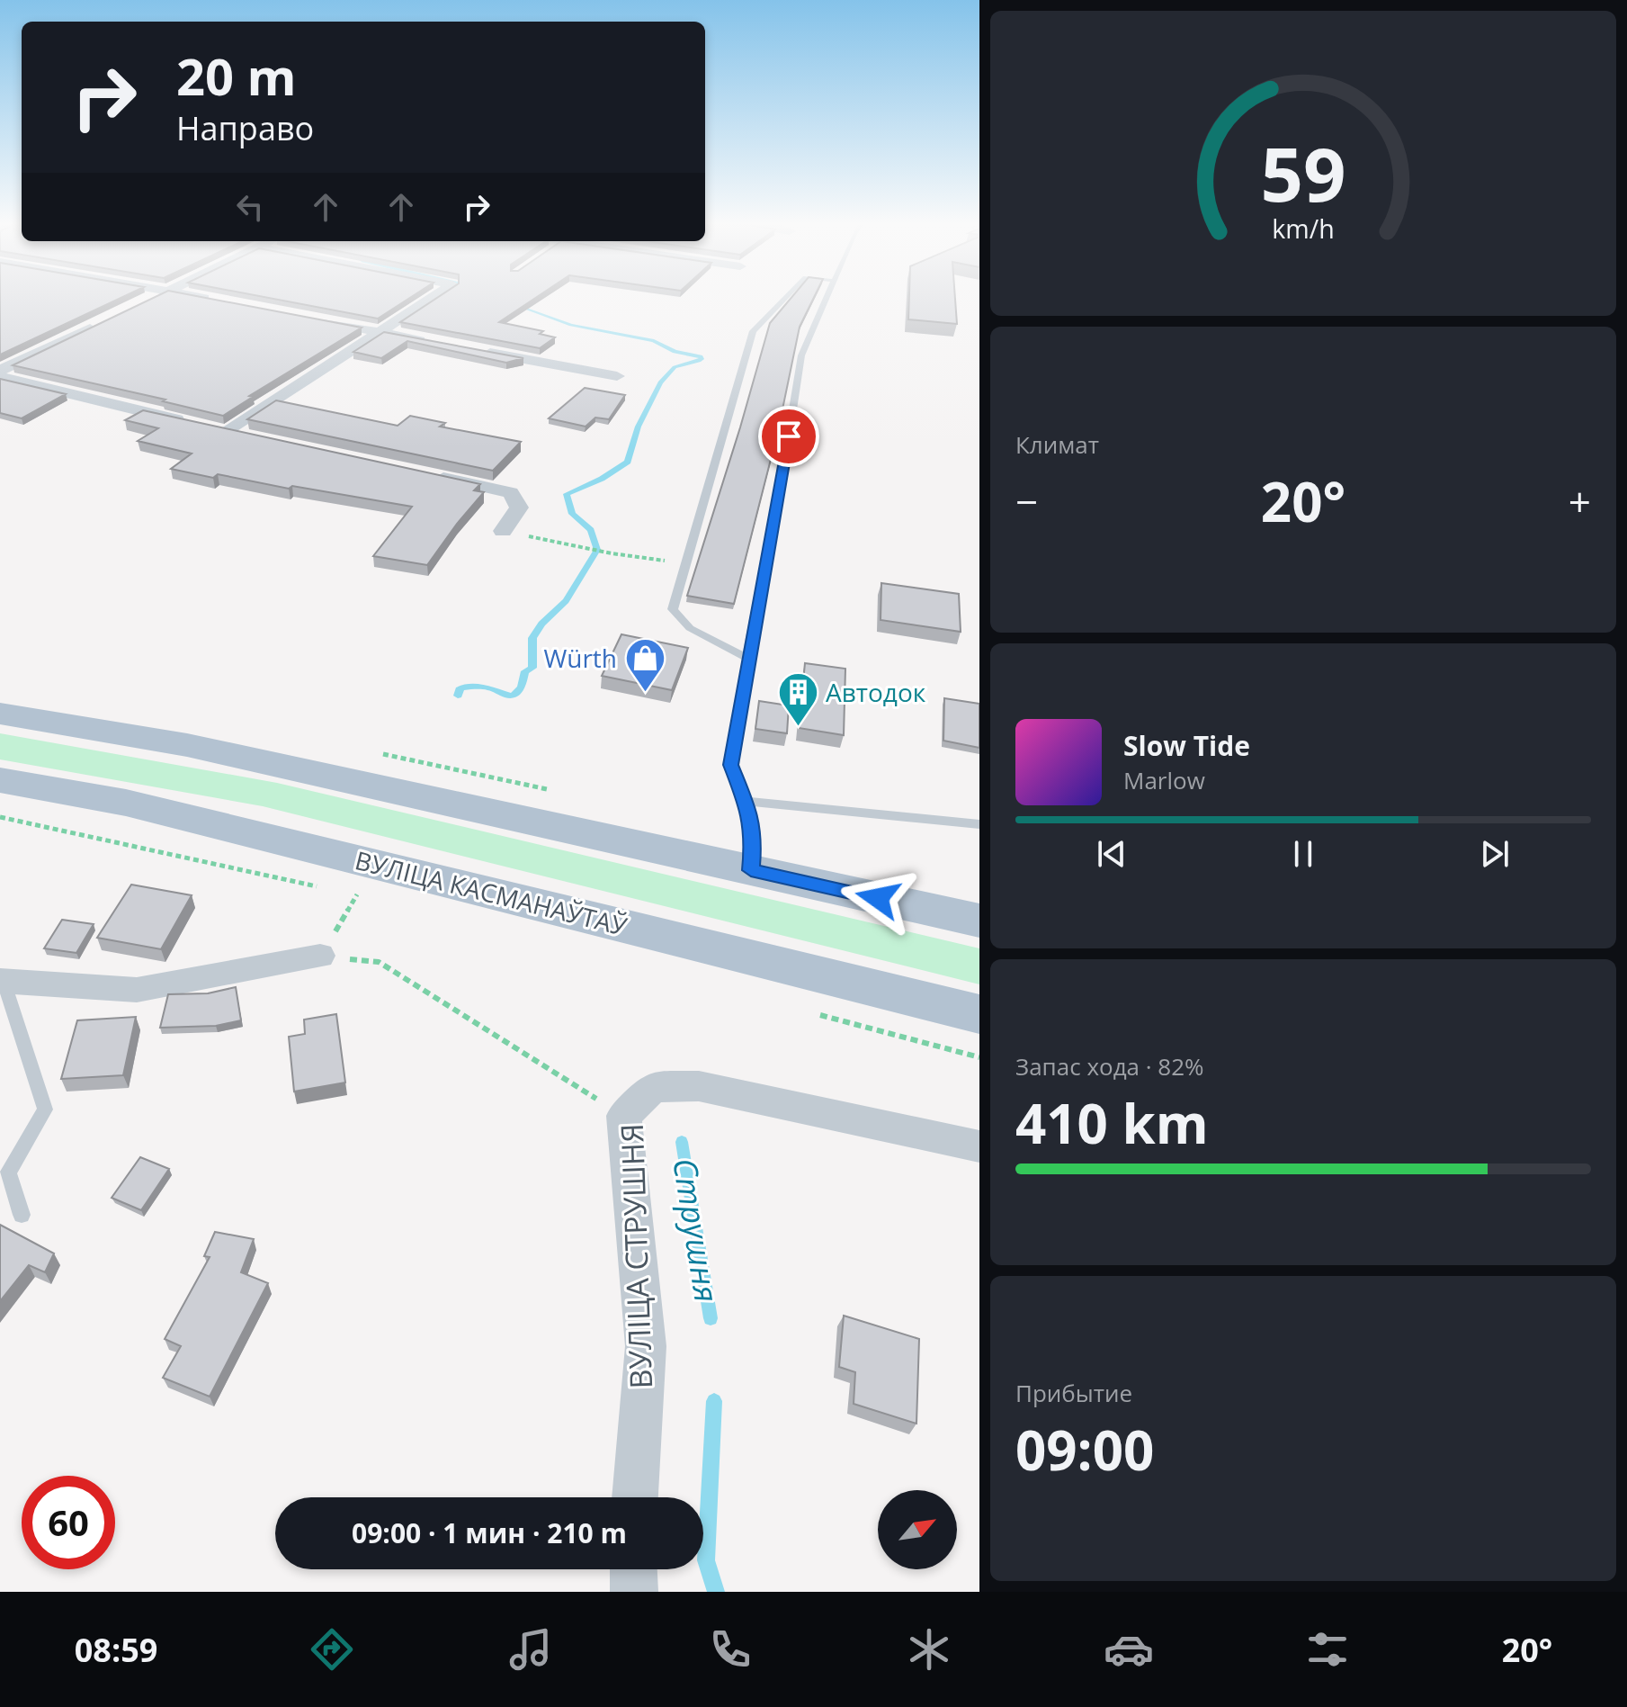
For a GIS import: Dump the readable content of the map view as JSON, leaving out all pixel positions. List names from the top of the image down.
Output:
{
  "streets": {
    "main road": ["ВУЛІЦА КАСМАНАЎТАЎ"],
    "street": ["ВУЛІЦА СТРУШНЯ"]
  },
  "water": ["Струшня"],
  "places": {
    "shop": ["Würth"],
    "building": ["Автодок"]
  },
  "north": "top right",
  "page": {
    "turn": ["20 m", "Направо"],
    "tile": [
      "Климат",
      ["Запас хода · 82%", "410 km"],
      ["Прибытие", "09:00"]
    ],
    "heat": ["−", "20°", "+"],
    "song": ["Slow Tide", "Marlow"],
    "limit": "60",
    "trip": "09:00 · 1 мин · 210 m",
    "tabs": ["08:59", "20°"],
    "gauge": ["59", "km/h"]
  }
}
